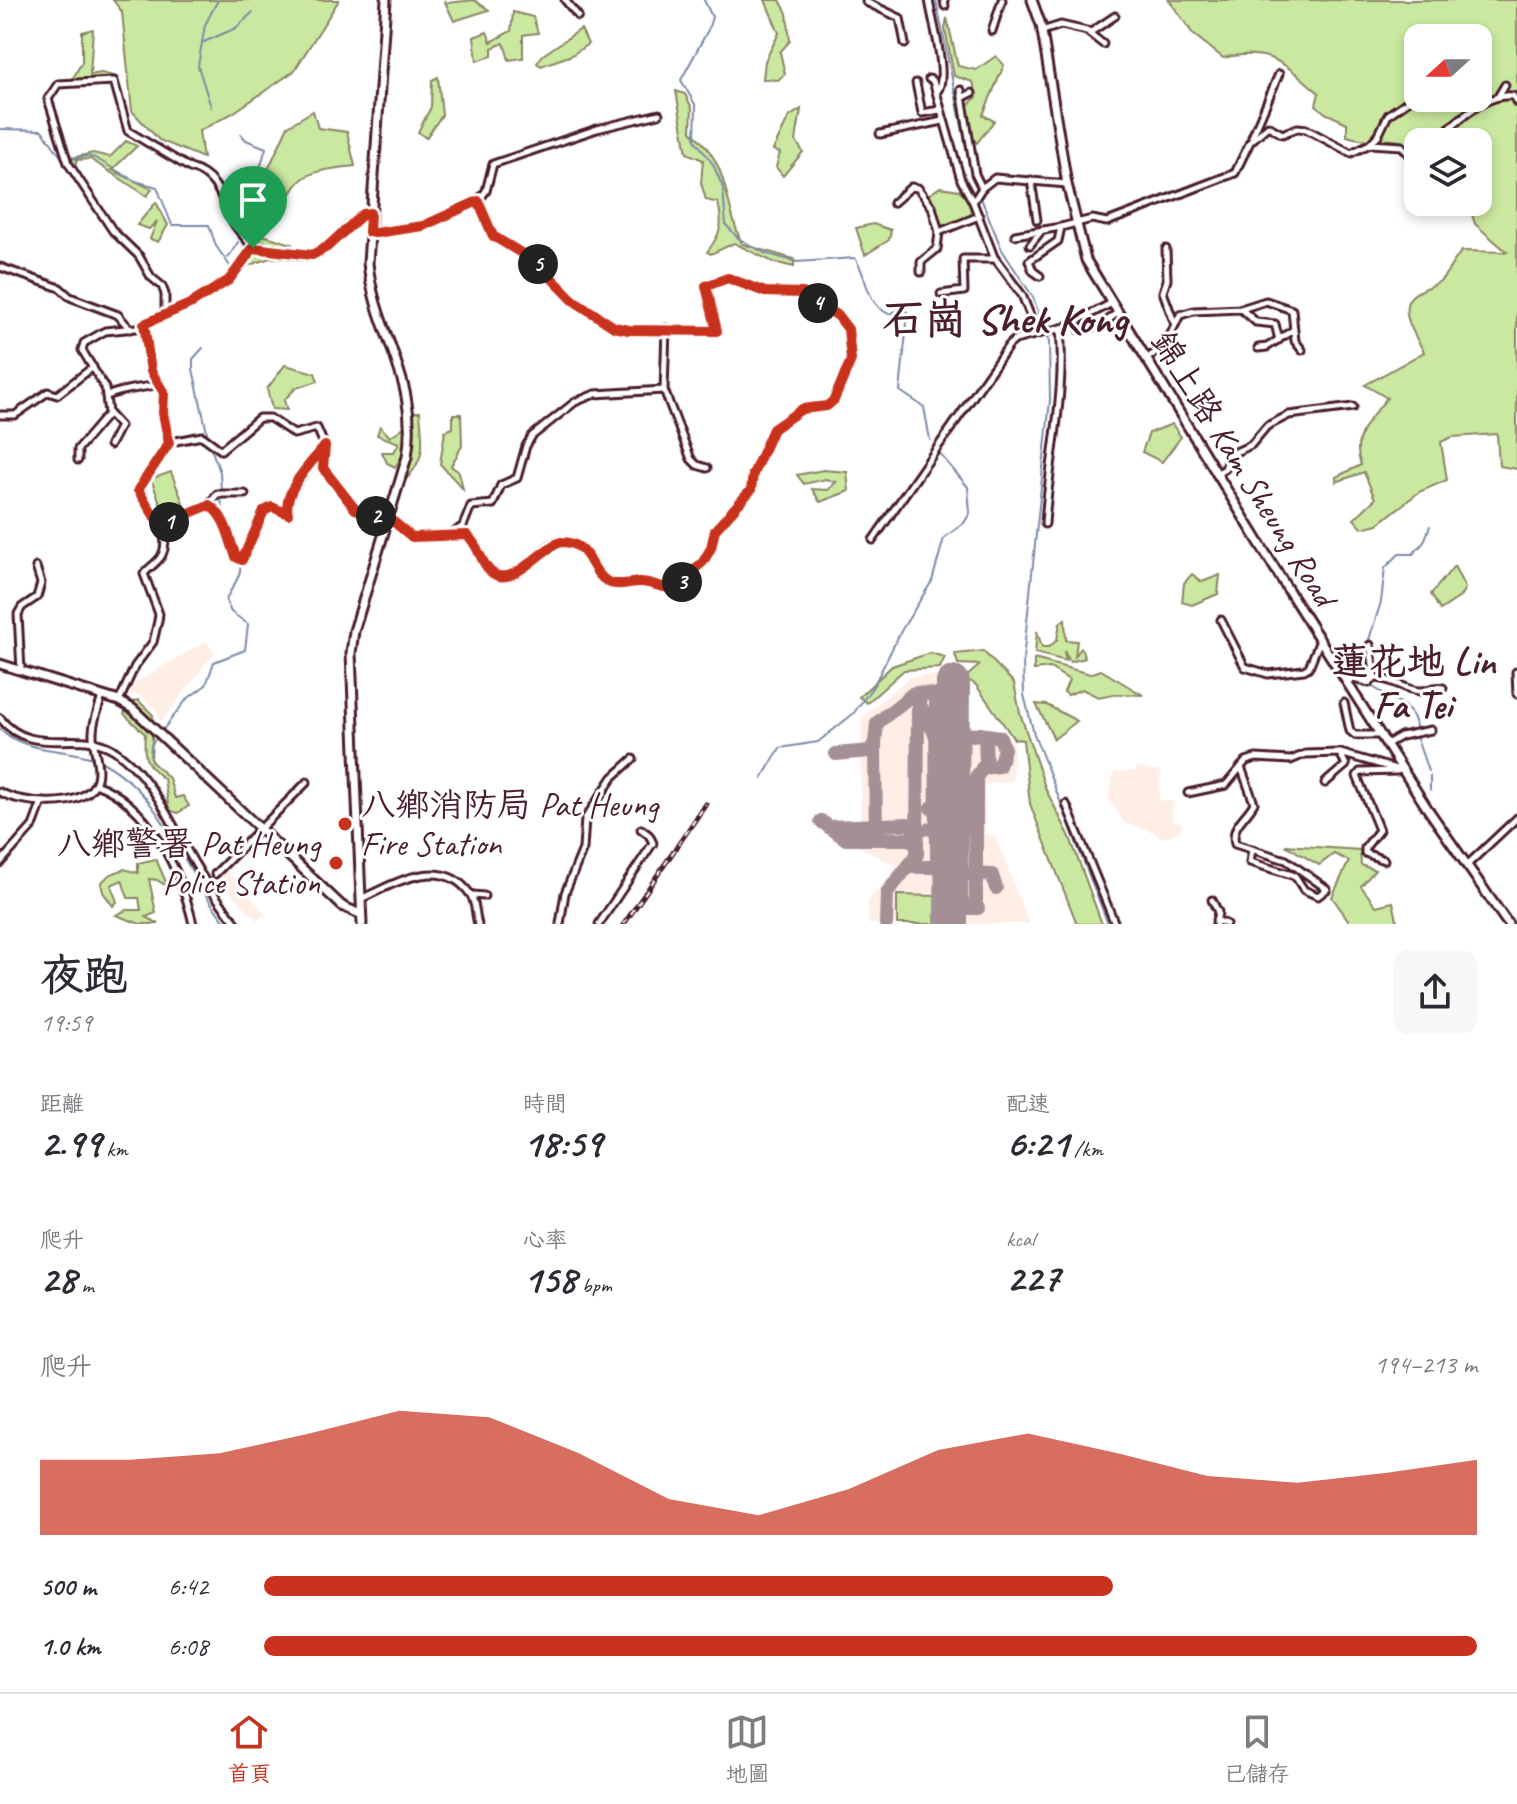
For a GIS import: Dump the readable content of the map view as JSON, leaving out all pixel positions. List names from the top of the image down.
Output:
{
  "streets": {
    "main road": ["錦上路 Kam Sheung Road"]
  },
  "districts": ["石崗 Shek Kong", "蓮花地 Lin Fa Tei"],
  "places": ["八鄉消防局 Pat Heung Fire Station", "八鄉警署 Pat Heung Police Station"],
  "north": "left",
  "page": {
    "pins": [
      "5",
      "4",
      "2",
      "1",
      "3"
    ],
    "heading": ["夜跑", "19:59"],
    "stats": [
      ["距離", "2.99 km"],
      ["時間", "18:59"],
      ["配速", "6:21 /km"],
      ["爬升", "28 m"],
      ["心率", "158 bpm"],
      ["kcal", "227"]
    ],
    "chart": ["爬升", "194–213 m"],
    "list": [
      {
        "name": "500 m",
        "note": "6:42"
      },
      {
        "name": "1.0 km",
        "note": "6:08"
      }
    ],
    "tabs": ["首頁", "地圖", "已儲存"]
  }
}
